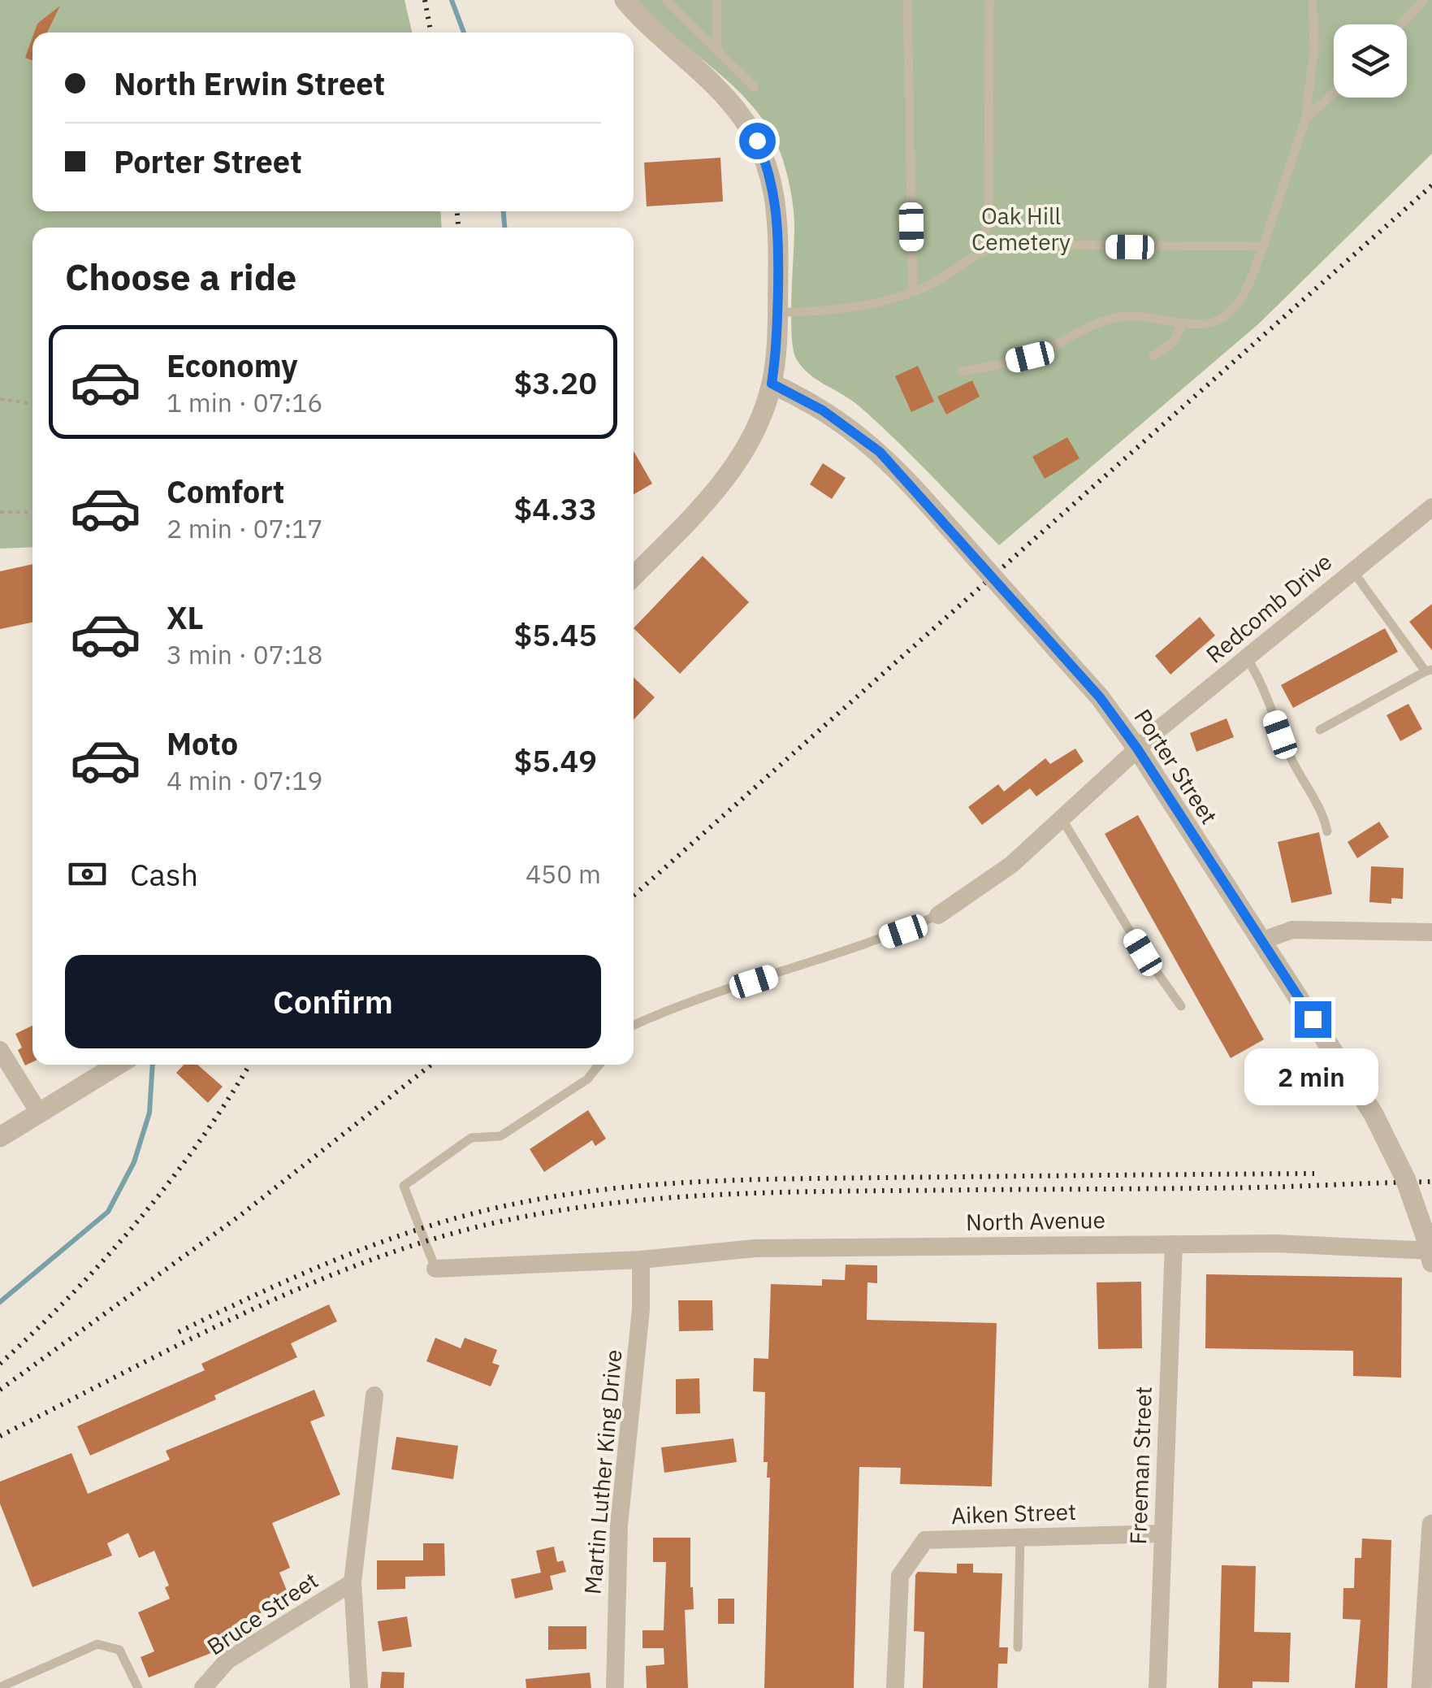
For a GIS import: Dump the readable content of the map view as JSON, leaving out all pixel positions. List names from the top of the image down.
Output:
{
  "streets": {
    "street": [
      "Redcomb Drive",
      "Porter Street",
      "North Avenue",
      "Freeman Street",
      "Martin Luther King Drive",
      "Aiken Street",
      "Bruce Street"
    ]
  },
  "crossings": [
    ["Redcomb Drive", "Porter Street"],
    ["Porter Street", "North Avenue"],
    ["North Avenue", "Freeman Street"],
    ["North Avenue", "Martin Luther King Drive"],
    ["Freeman Street", "Aiken Street"]
  ],
  "parks": ["Oak Hill Cemetery"],
  "page": {
    "banner": ["North Erwin Street", "Porter Street"],
    "heading": "Choose a ride",
    "list": [
      {
        "name": "Economy",
        "note": "1 min · 07:16",
        "value": "$3.20"
      },
      {
        "name": "Comfort",
        "note": "2 min · 07:17",
        "value": "$4.33"
      },
      {
        "name": "XL",
        "note": "3 min · 07:18",
        "value": "$5.45"
      },
      {
        "name": "Moto",
        "note": "4 min · 07:19",
        "value": "$5.49"
      }
    ],
    "pay": ["Cash", "450 m"],
    "buttons": "Confirm",
    "bubble": "2 min"
  }
}
